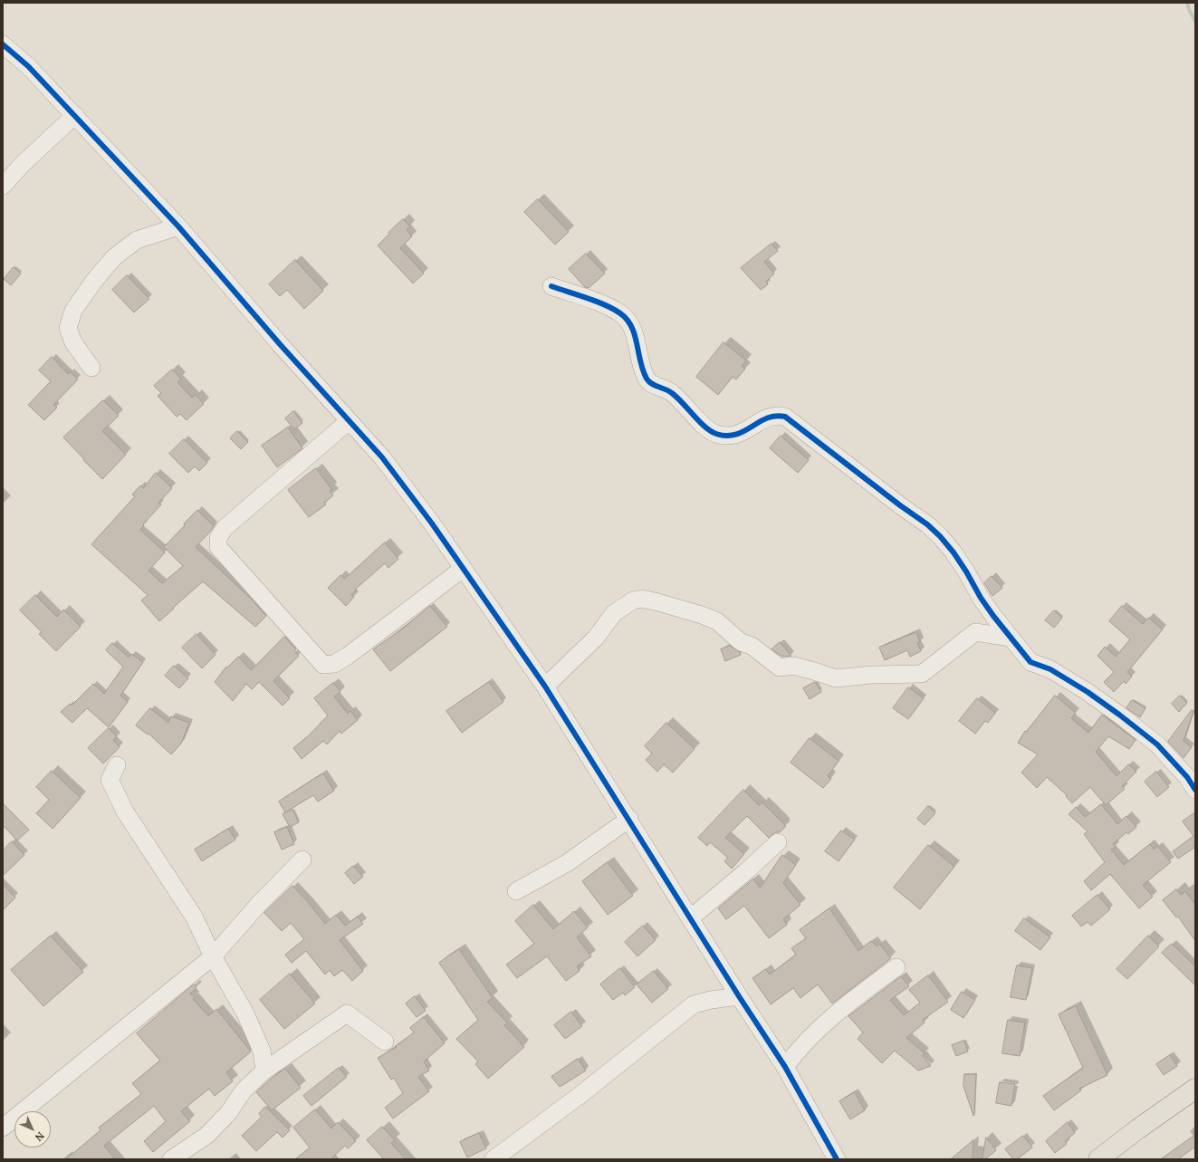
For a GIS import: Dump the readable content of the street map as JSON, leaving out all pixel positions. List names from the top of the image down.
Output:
{
  "north": "bottom right"
}
